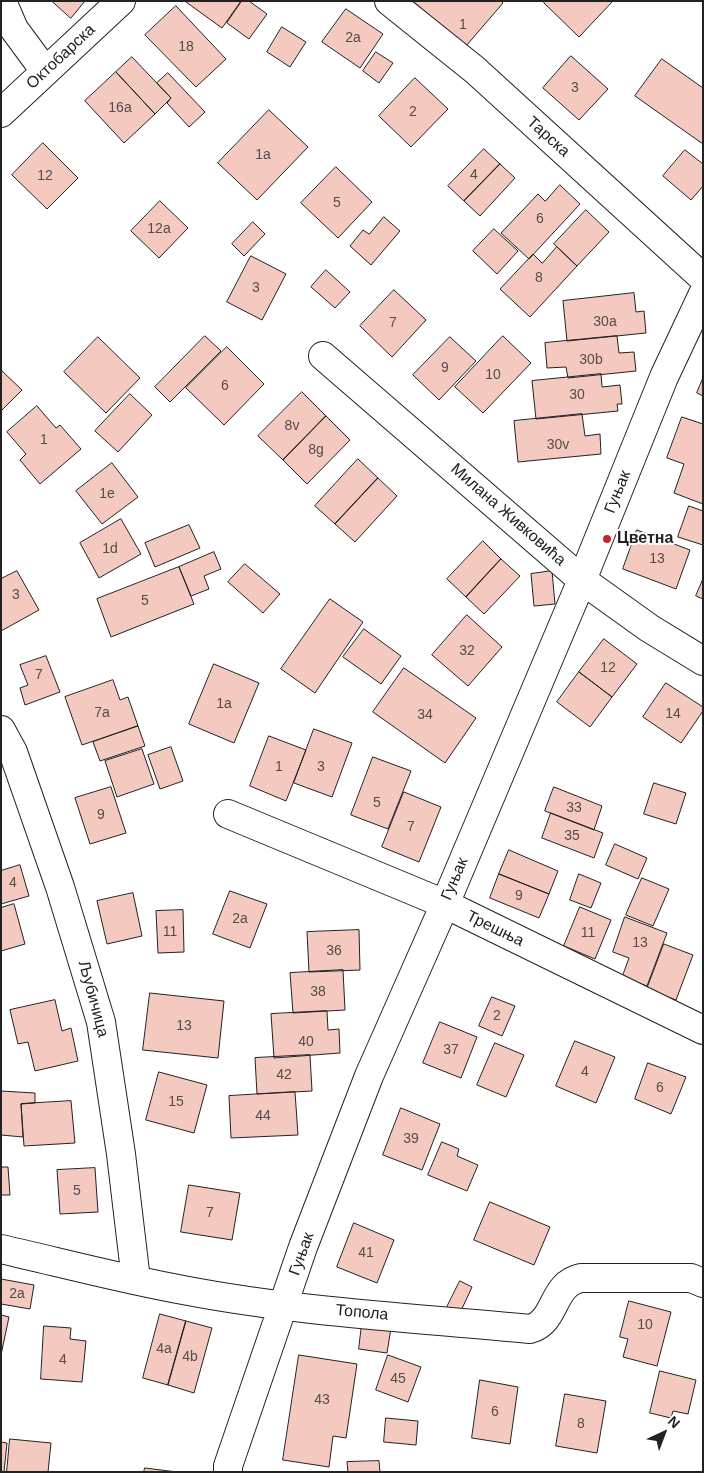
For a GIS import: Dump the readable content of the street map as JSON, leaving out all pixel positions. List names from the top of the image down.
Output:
{
  "streets": {
    "street": [
      "Октобарска",
      "Тарска",
      "Гуњак",
      "Милана Живковића",
      "Трешња",
      "Љубичица",
      "Топола"
    ]
  },
  "crossings": [
    ["Гуњак", "Милана Живковића"],
    ["Гуњак", "Трешња"],
    ["Гуњак", "Топола"],
    ["Љубичица", "Топола"]
  ],
  "places": ["Цветна"],
  "house_numbers": [
    "1",
    "2a",
    "18",
    "3",
    "16a",
    "2",
    "1a",
    "4",
    "12",
    "5",
    "6",
    "12a",
    "8",
    "3",
    "30a",
    "7",
    "30b",
    "9",
    "10",
    "6",
    "30",
    "8v",
    "1",
    "30v",
    "8g",
    "1e",
    "1d",
    "13",
    "3",
    "5",
    "32",
    "12",
    "7",
    "1a",
    "7a",
    "14",
    "34",
    "1",
    "3",
    "5",
    "33",
    "9",
    "7",
    "35",
    "4",
    "9",
    "2a",
    "11",
    "11",
    "13",
    "36",
    "38",
    "2",
    "13",
    "40",
    "37",
    "4",
    "42",
    "6",
    "15",
    "44",
    "39",
    "5",
    "7",
    "41",
    "2a",
    "10",
    "4a",
    "4b",
    "4",
    "45",
    "43",
    "6",
    "8"
  ],
  "north": "top right"
}
